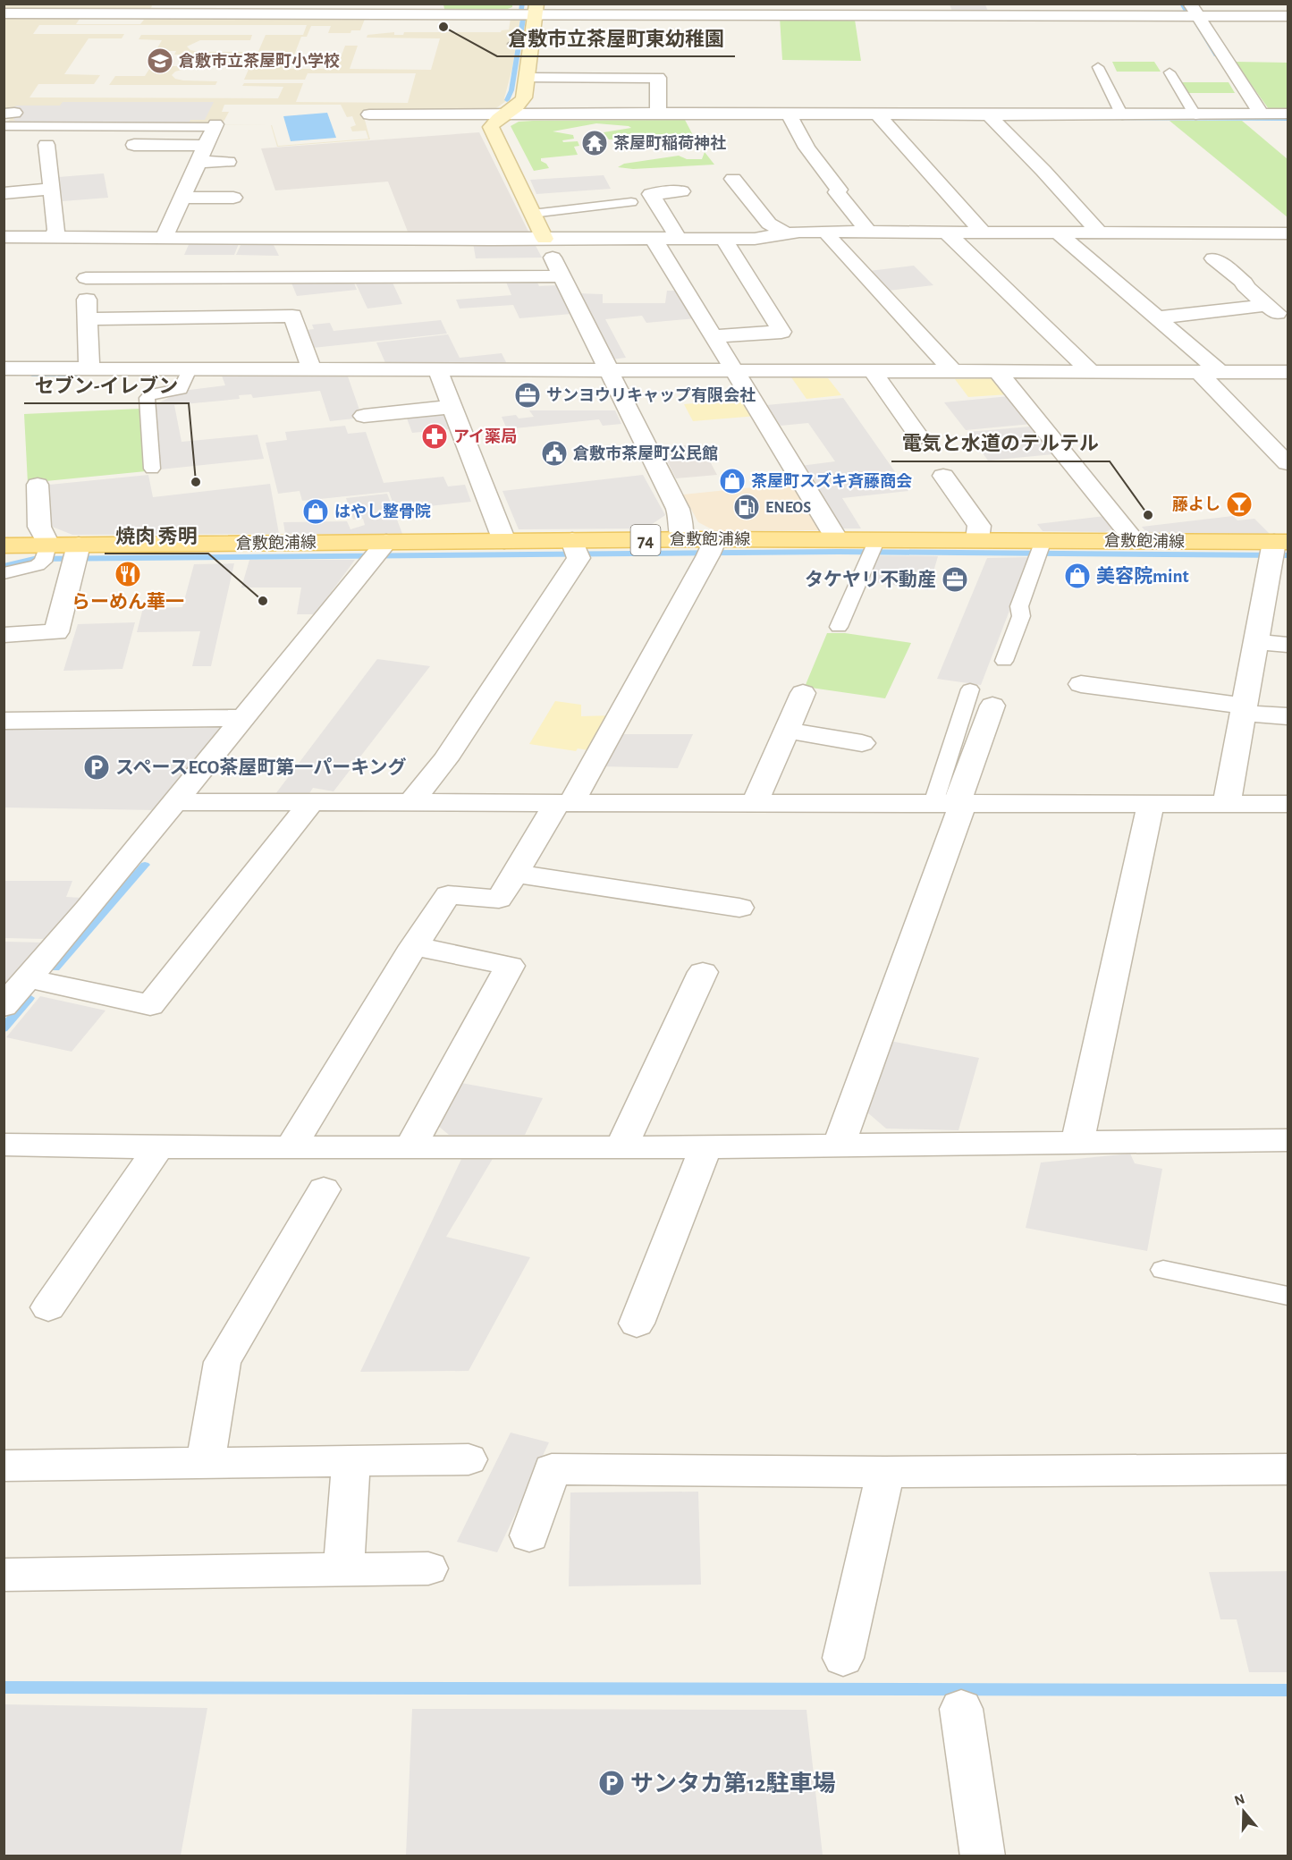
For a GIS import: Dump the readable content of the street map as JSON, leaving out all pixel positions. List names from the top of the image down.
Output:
{
  "streets": {
    "main road": ["倉敷飽浦線", "74"]
  },
  "places": {
    "other": [
      "倉敷市立茶屋町東幼稚園",
      "セブン-イレブン",
      "電気と水道のテルテル",
      "焼肉 秀明"
    ],
    "school or university": ["倉敷市立茶屋町小学校"],
    "temple": ["茶屋町稲荷神社"],
    "office": ["サンヨウリキャップ有限会社", "タケヤリ不動産"],
    "pharmacy": ["アイ薬局"],
    "public building": ["倉敷市茶屋町公民館"],
    "shop": ["茶屋町スズキ斉藤商会", "はやし整骨院", "美容院mint"],
    "bar": ["藤よし"],
    "fuel station": ["ENEOS"],
    "restaurant": ["らーめん華一"],
    "parking": ["スペースECO茶屋町第一パーキング", "サンタカ第12駐車場"]
  },
  "north": "top"
}
